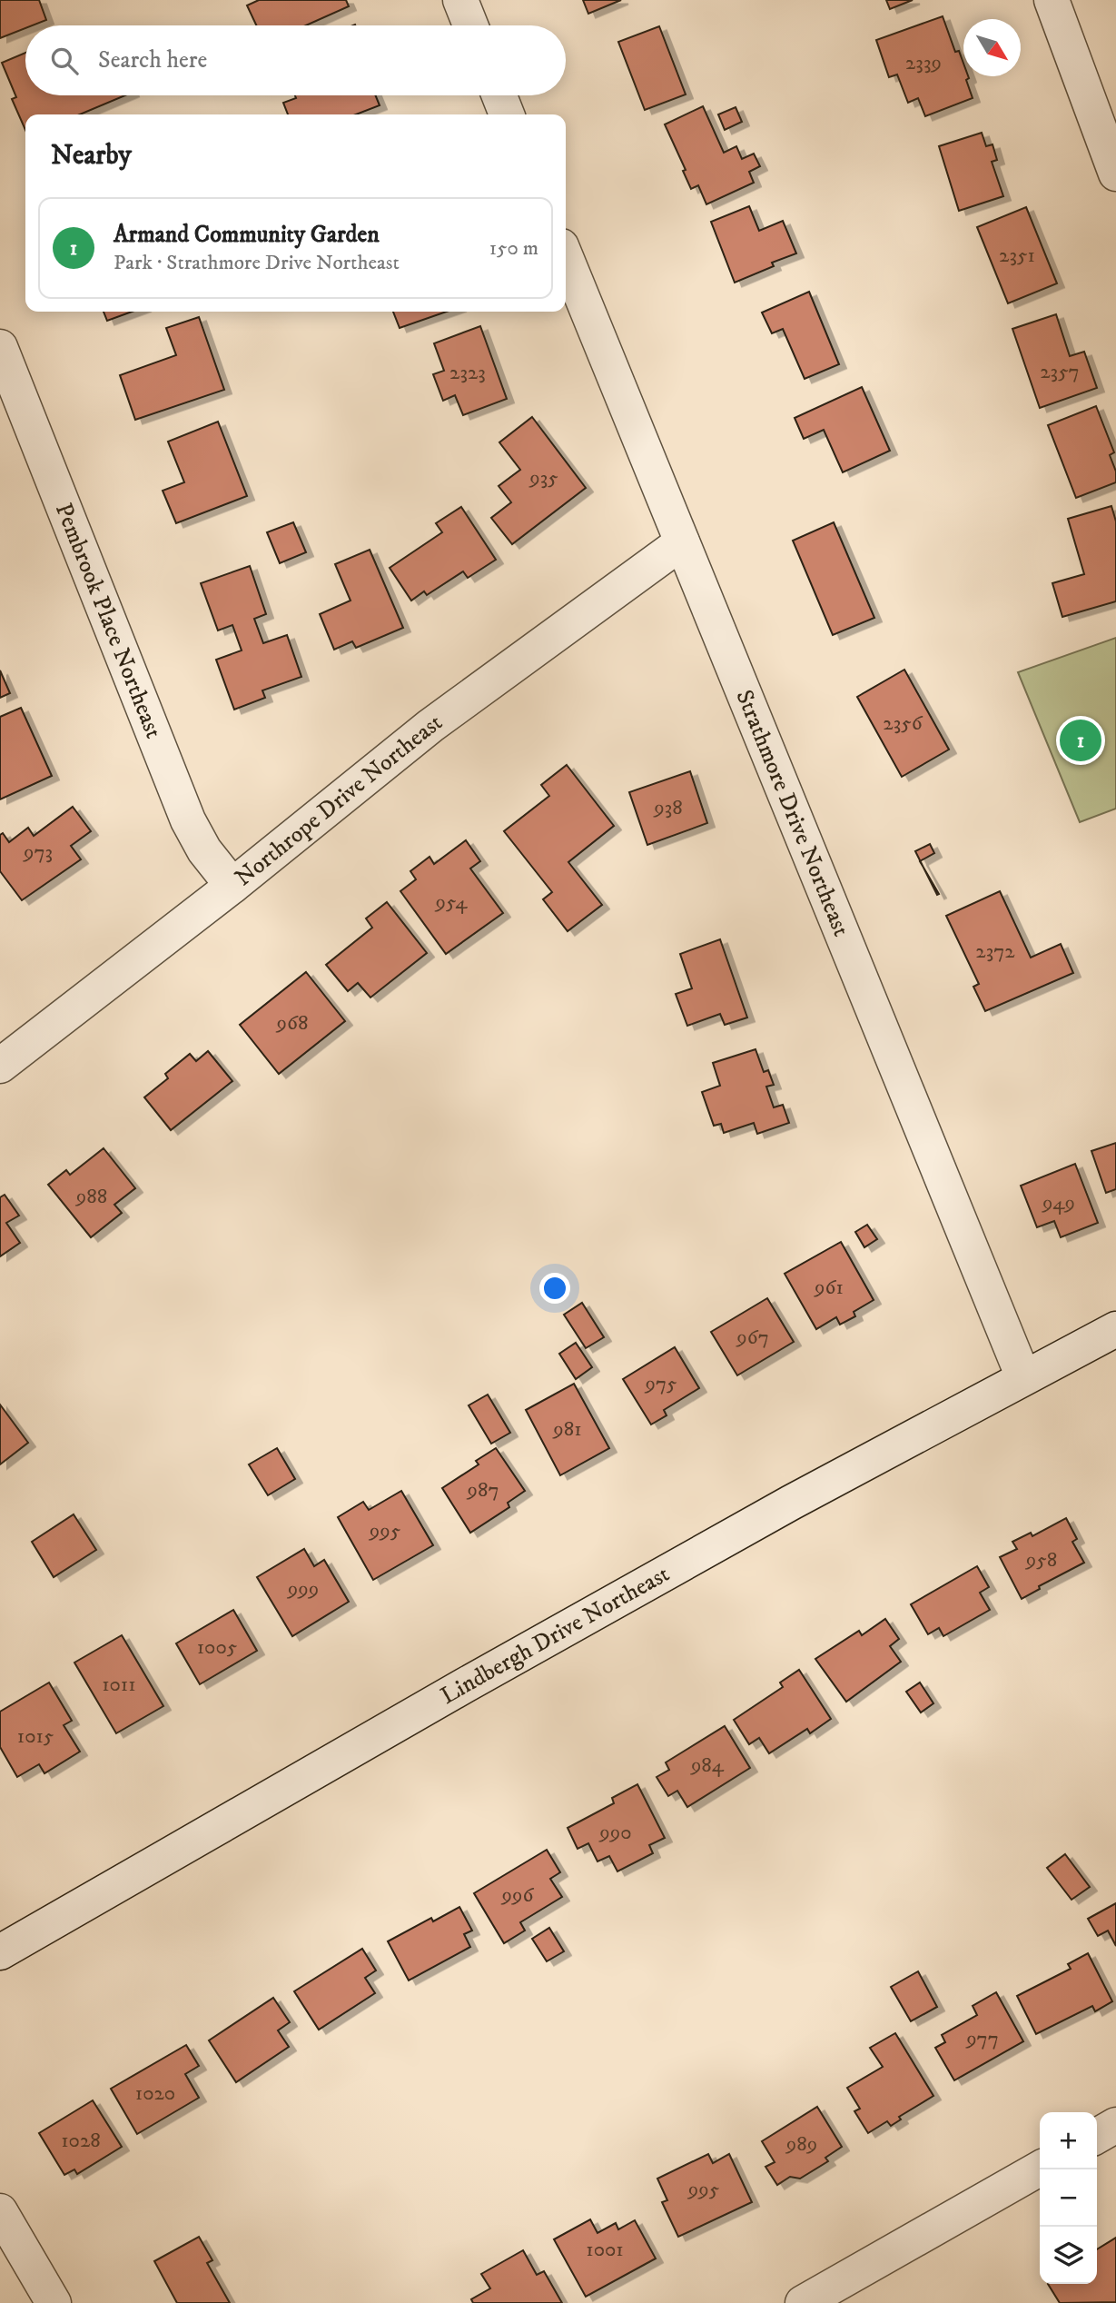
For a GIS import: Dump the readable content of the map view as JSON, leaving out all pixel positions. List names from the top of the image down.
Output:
{
  "streets": {
    "street": [
      "Pembrook Place Northeast",
      "Northrope Drive Northeast",
      "Strathmore Drive Northeast",
      "Lindbergh Drive Northeast"
    ]
  },
  "crossings": [
    ["Pembrook Place Northeast", "Northrope Drive Northeast"],
    ["Northrope Drive Northeast", "Strathmore Drive Northeast"],
    ["Strathmore Drive Northeast", "Lindbergh Drive Northeast"]
  ],
  "house_numbers": [
    "2339",
    "2351",
    "2357",
    "2323",
    "935",
    "2356",
    "938",
    "973",
    "954",
    "2372",
    "968",
    "988",
    "949",
    "961",
    "967",
    "975",
    "981",
    "987",
    "995",
    "958",
    "999",
    "1005",
    "1011",
    "1015",
    "984",
    "990",
    "996",
    "977",
    "1020",
    "1028",
    "989",
    "995",
    "1001"
  ],
  "north": "bottom right",
  "page": {
    "search": "Search here",
    "heading": "Nearby",
    "list": [
      {
        "mark": "1",
        "name": "Armand Community Garden",
        "note": "Park · Strathmore Drive Northeast",
        "value": "150 m"
      }
    ],
    "pins": "1",
    "map_buttons": ["+", "−"]
  }
}
